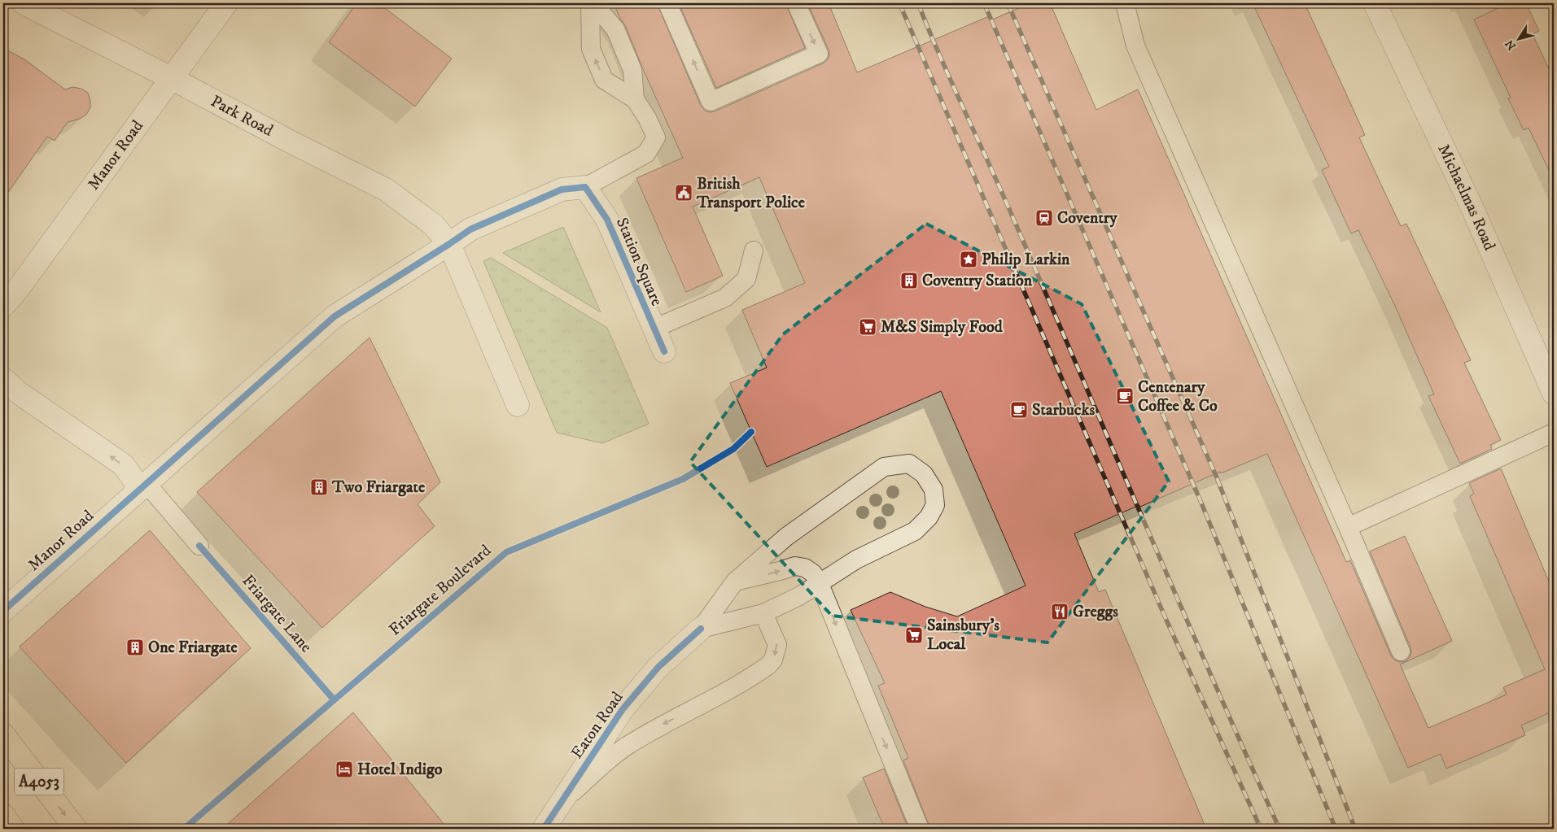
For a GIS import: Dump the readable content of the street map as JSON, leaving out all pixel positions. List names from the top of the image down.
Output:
{
  "streets": {
    "highway": ["A4053"],
    "street": [
      "Park Road",
      "Manor Road",
      "Michaelmas Road",
      "Station Square",
      "Eaton Road"
    ],
    "cycle path": ["Friargate Boulevard", "Friargate Lane"]
  },
  "crossings": [
    ["Park Road", "Manor Road"]
  ],
  "places": {
    "public building": ["British Transport Police"],
    "station": ["Coventry"],
    "place": ["Philip Larkin"],
    "building": ["Coventry Station", "Two Friargate", "One Friargate"],
    "supermarket": ["M&S Simply Food", "Sainsbury's Local"],
    "cafe": ["Centenary Coffee & Co", "Starbucks"],
    "restaurant": ["Greggs"],
    "hotel": ["Hotel Indigo"]
  },
  "north": "bottom left"
}
